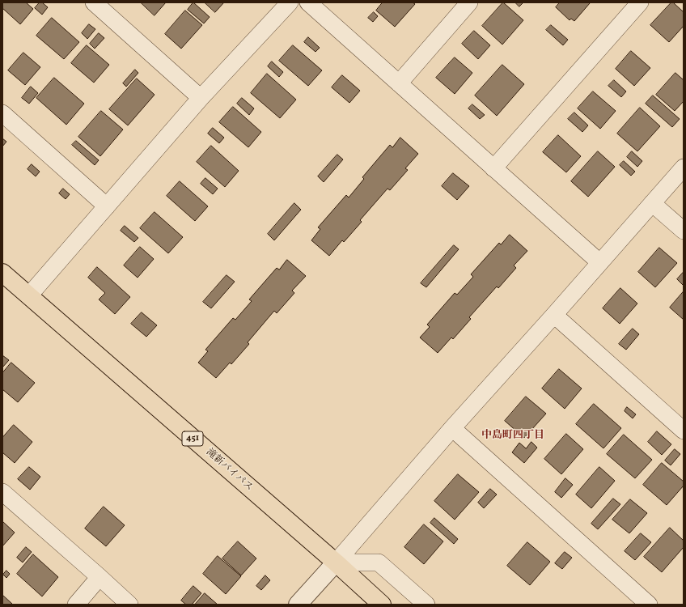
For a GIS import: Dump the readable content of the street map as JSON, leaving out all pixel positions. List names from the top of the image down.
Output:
{
  "streets": {
    "highway": ["451", "滝新バイパス"]
  },
  "districts": ["中島町四丁目"]
}
